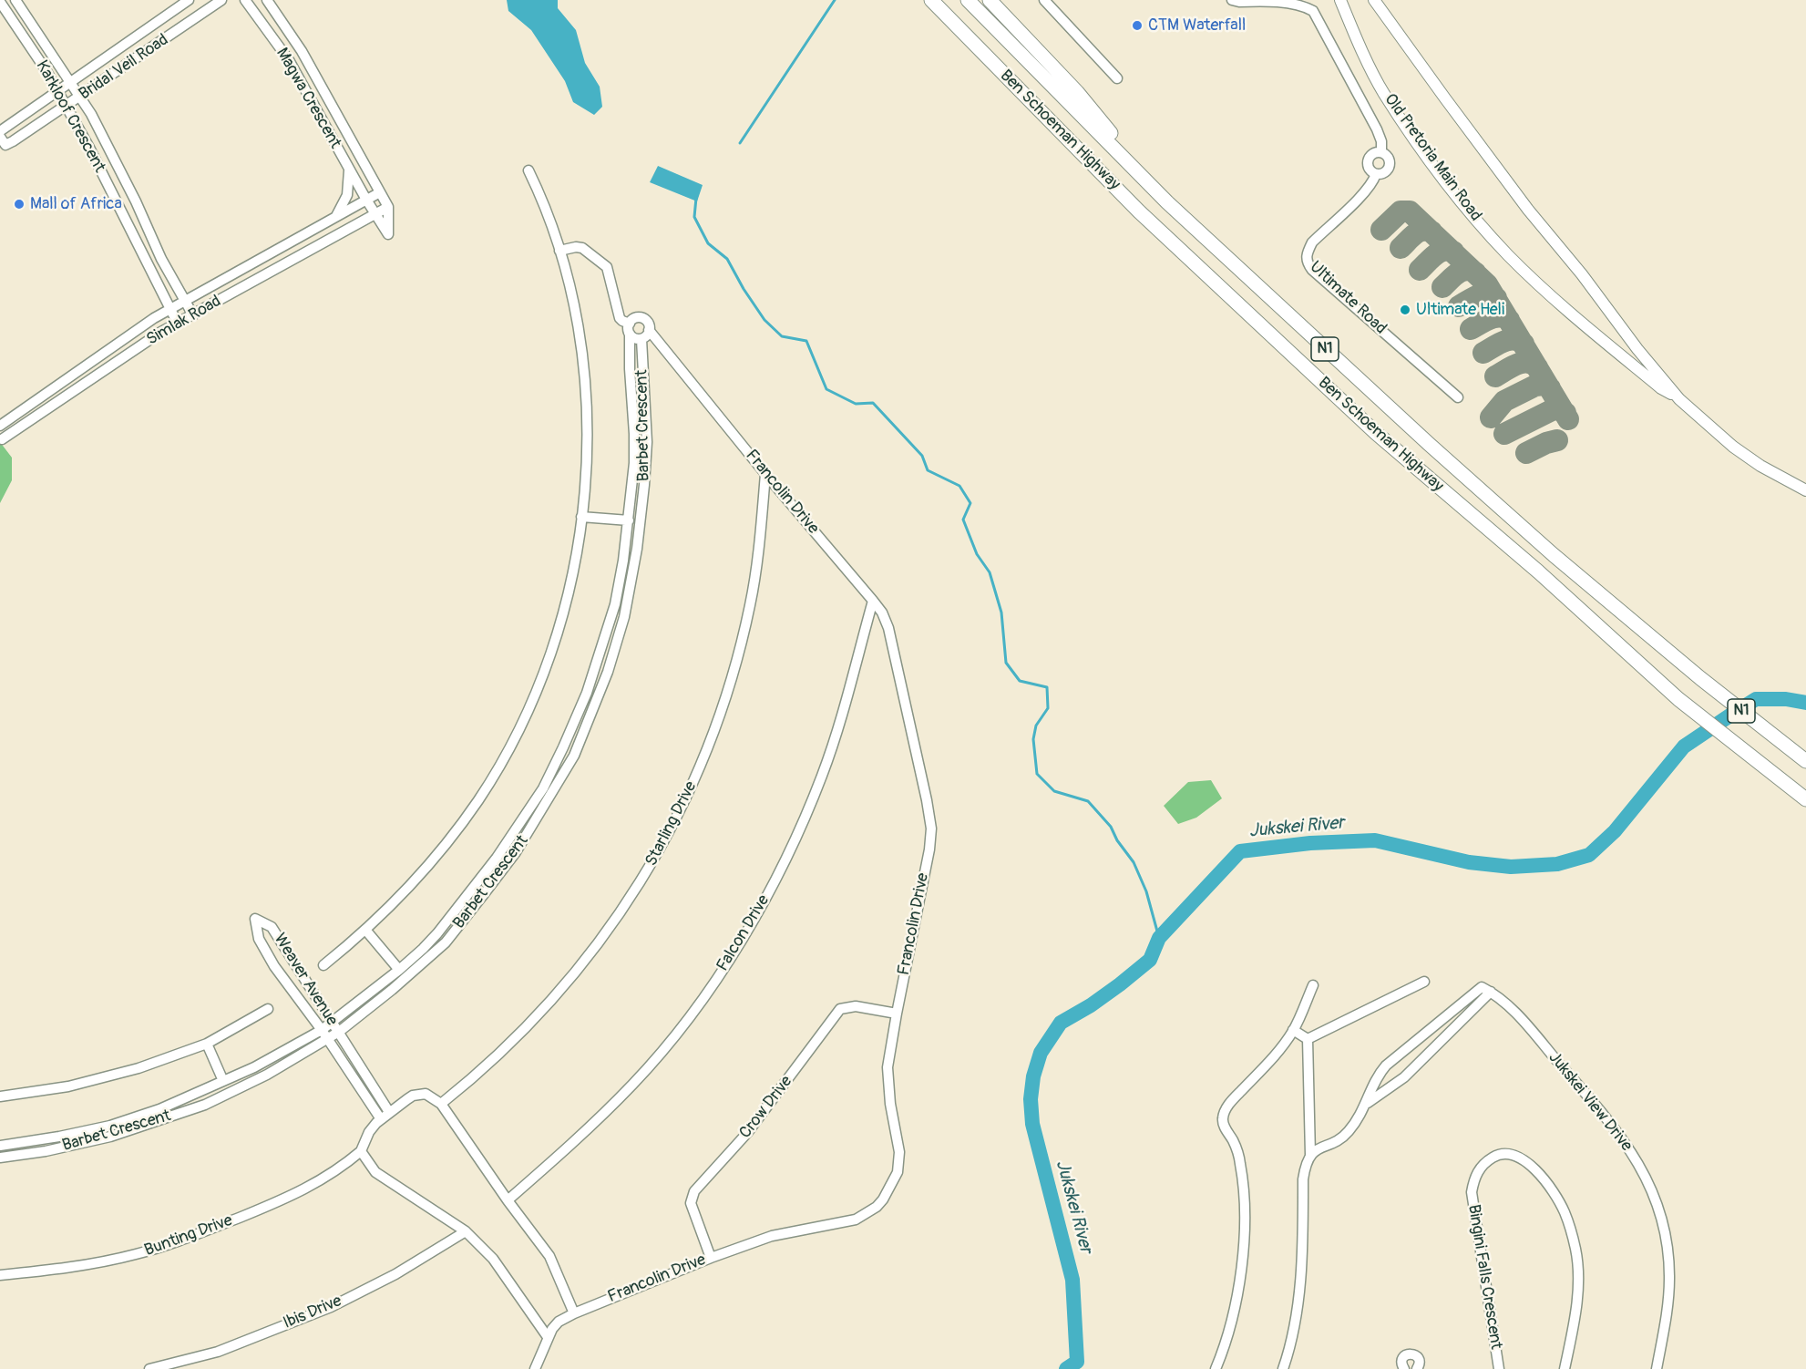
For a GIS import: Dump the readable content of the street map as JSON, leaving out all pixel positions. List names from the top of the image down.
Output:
{
  "streets": {
    "highway": ["Ben Schoeman Highway", "N1"],
    "main road": ["Old Pretoria Main Road"],
    "street": [
      "Bridal Veil Road",
      "Magwa Crescent",
      "Karkloof Crescent",
      "Ultimate Road",
      "Simlak Road",
      "Barbet Crescent",
      "Francolin Drive",
      "Starling Drive",
      "Falcon Drive",
      "Weaver Avenue",
      "Jukskei View Drive",
      "Crow Drive",
      "Bunting Drive",
      "Bingini Falls Crescent",
      "Ibis Drive"
    ]
  },
  "crossings": [
    ["Bridal Veil Road", "Karkloof Crescent"],
    ["Magwa Crescent", "Simlak Road"],
    ["Karkloof Crescent", "Simlak Road"],
    ["Barbet Crescent", "Francolin Drive"],
    ["Barbet Crescent", "Weaver Avenue"],
    ["Francolin Drive", "Starling Drive"],
    ["Francolin Drive", "Falcon Drive"],
    ["Francolin Drive", "Crow Drive"]
  ],
  "water": ["Jukskei River"],
  "places": ["CTM Waterfall", "Mall of Africa", "Ultimate Heli"]
}
